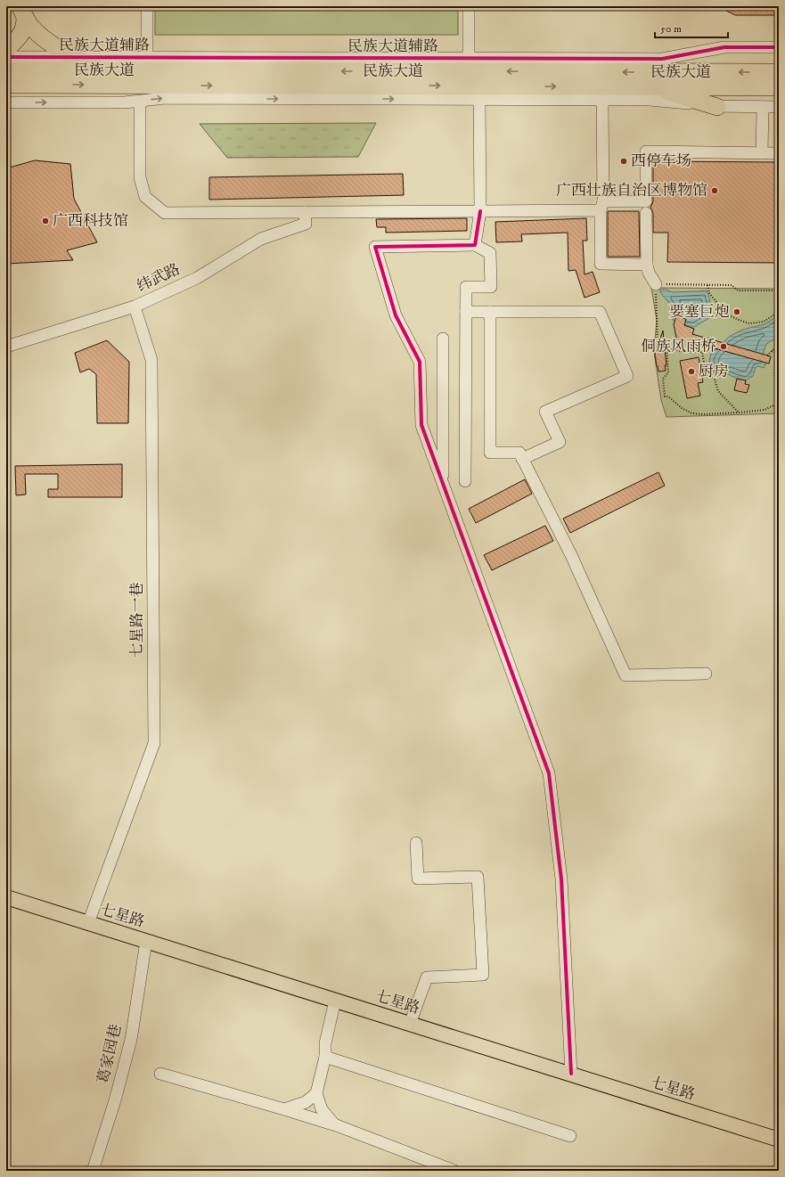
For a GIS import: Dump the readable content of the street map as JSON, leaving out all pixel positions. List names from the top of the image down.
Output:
{
  "streets": {
    "highway": ["民族大道"],
    "main road": ["七星路"],
    "street": [
      "民族大道辅路",
      "纬武路",
      "七星路一巷",
      "葛家园巷"
    ]
  },
  "crossings": [
    ["纬武路", "七星路一巷"],
    ["七星路一巷", "七星路"],
    ["七星路", "葛家园巷"]
  ],
  "places": [
    "西停车场",
    "广西壮族自治区博物馆",
    "广西科技馆",
    "要塞巨炮",
    "侗族风雨桥",
    "厨房"
  ],
  "scale_bar": "50 m"
}
